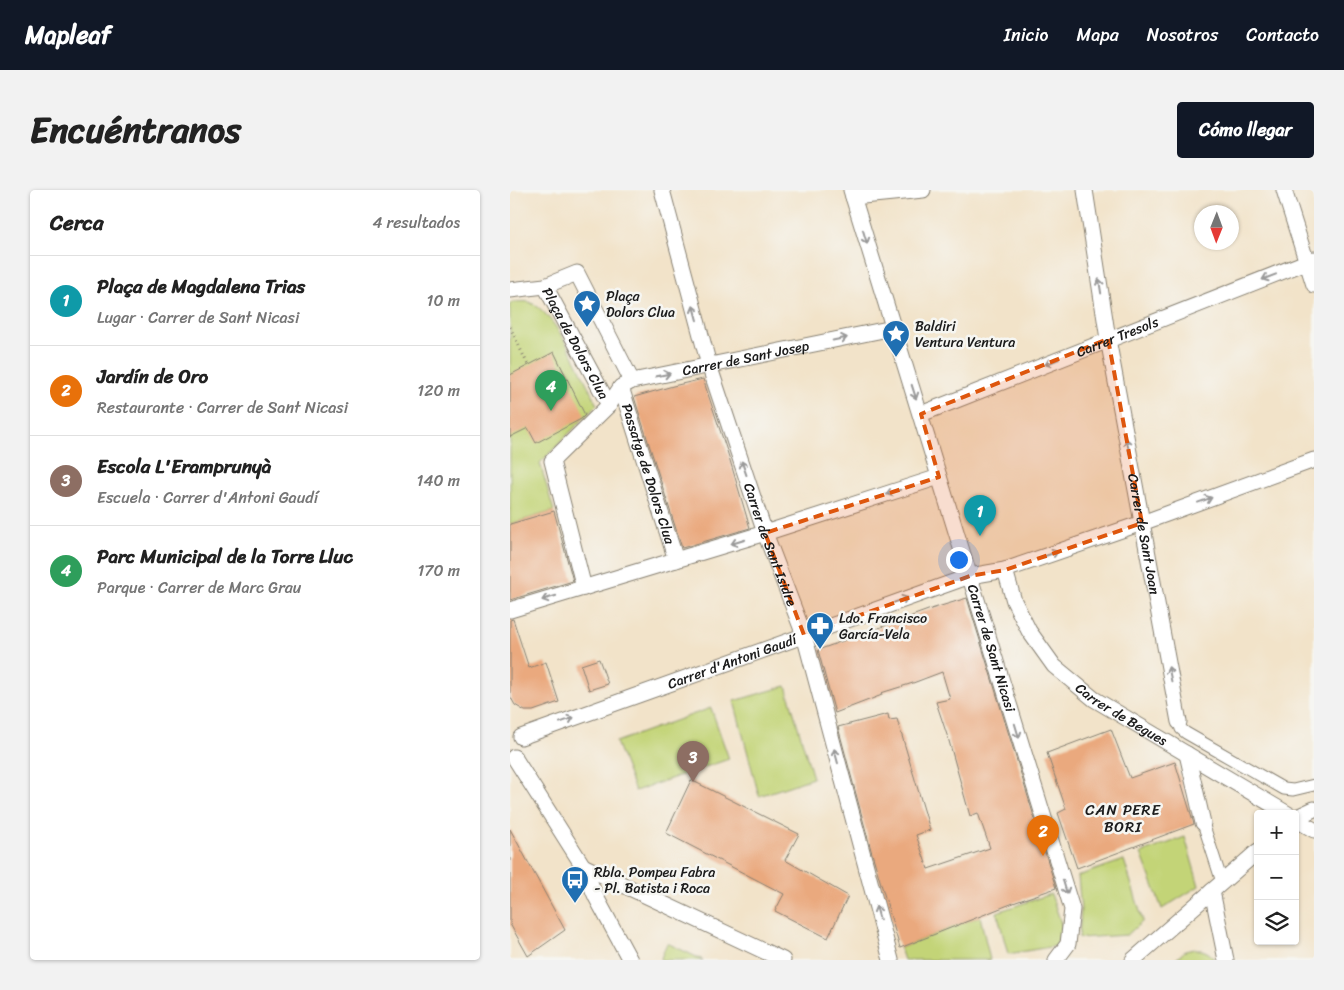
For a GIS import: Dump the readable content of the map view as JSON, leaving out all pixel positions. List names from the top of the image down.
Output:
{
  "streets": {
    "street": [
      "Carrer Tresols",
      "Plaça de Dolors Clua",
      "Carrer de Sant Josep",
      "Passatge de Dolors Clua",
      "Carrer de Sant Joan",
      "Carrer de Sant Isidre",
      "Carrer de Sant Nicasi",
      "Carrer d'Antoni Gaudí",
      "Carrer de Begues"
    ]
  },
  "crossings": [
    ["Carrer Tresols", "Carrer de Sant Joan"],
    ["Carrer Tresols", "Carrer de Sant Nicasi"],
    ["Plaça de Dolors Clua", "Carrer de Sant Josep"],
    ["Plaça de Dolors Clua", "Passatge de Dolors Clua"],
    ["Carrer de Sant Josep", "Passatge de Dolors Clua"],
    ["Carrer de Sant Josep", "Carrer de Sant Isidre"],
    ["Carrer de Sant Josep", "Carrer de Sant Nicasi"],
    ["Carrer de Sant Joan", "Carrer d'Antoni Gaudí"],
    ["Carrer de Sant Isidre", "Carrer d'Antoni Gaudí"],
    ["Carrer de Sant Nicasi", "Carrer d'Antoni Gaudí"],
    ["Carrer d'Antoni Gaudí", "Carrer de Begues"]
  ],
  "one_way": [
    "Carrer Tresols",
    "Carrer de Sant Josep",
    "Carrer de Sant Joan",
    "Carrer de Sant Isidre",
    "Carrer de Sant Nicasi"
  ],
  "districts": ["CAN PERE BORI"],
  "places": {
    "place": ["Plaça Dolors Clua", "Baldiri Ventura Ventura"],
    "pharmacy": ["Ldo. Francisco García-Vela"],
    "bus stop": ["Rbla. Pompeu Fabra - Pl. Batista i Roca"]
  },
  "north": "bottom",
  "page": {
    "header": "Mapleaf",
    "nav": [
      "Inicio",
      "Mapa",
      "Nosotros",
      "Contacto"
    ],
    "title": "Encuéntranos",
    "buttons": "Cómo llegar",
    "heading": ["Cerca", "4 resultados"],
    "list": [
      {
        "mark": "1",
        "name": "Plaça de Magdalena Trias",
        "note": "Lugar · Carrer de Sant Nicasi",
        "value": "10 m"
      },
      {
        "mark": "2",
        "name": "Jardín de Oro",
        "note": "Restaurante · Carrer de Sant Nicasi",
        "value": "120 m"
      },
      {
        "mark": "3",
        "name": "Escola L'Eramprunyà",
        "note": "Escuela · Carrer d'Antoni Gaudí",
        "value": "140 m"
      },
      {
        "mark": "4",
        "name": "Parc Municipal de la Torre Lluc",
        "note": "Parque · Carrer de Marc Grau",
        "value": "170 m"
      }
    ],
    "pins": [
      "4",
      "1",
      "3",
      "2"
    ],
    "map_buttons": ["+", "−"]
  }
}
